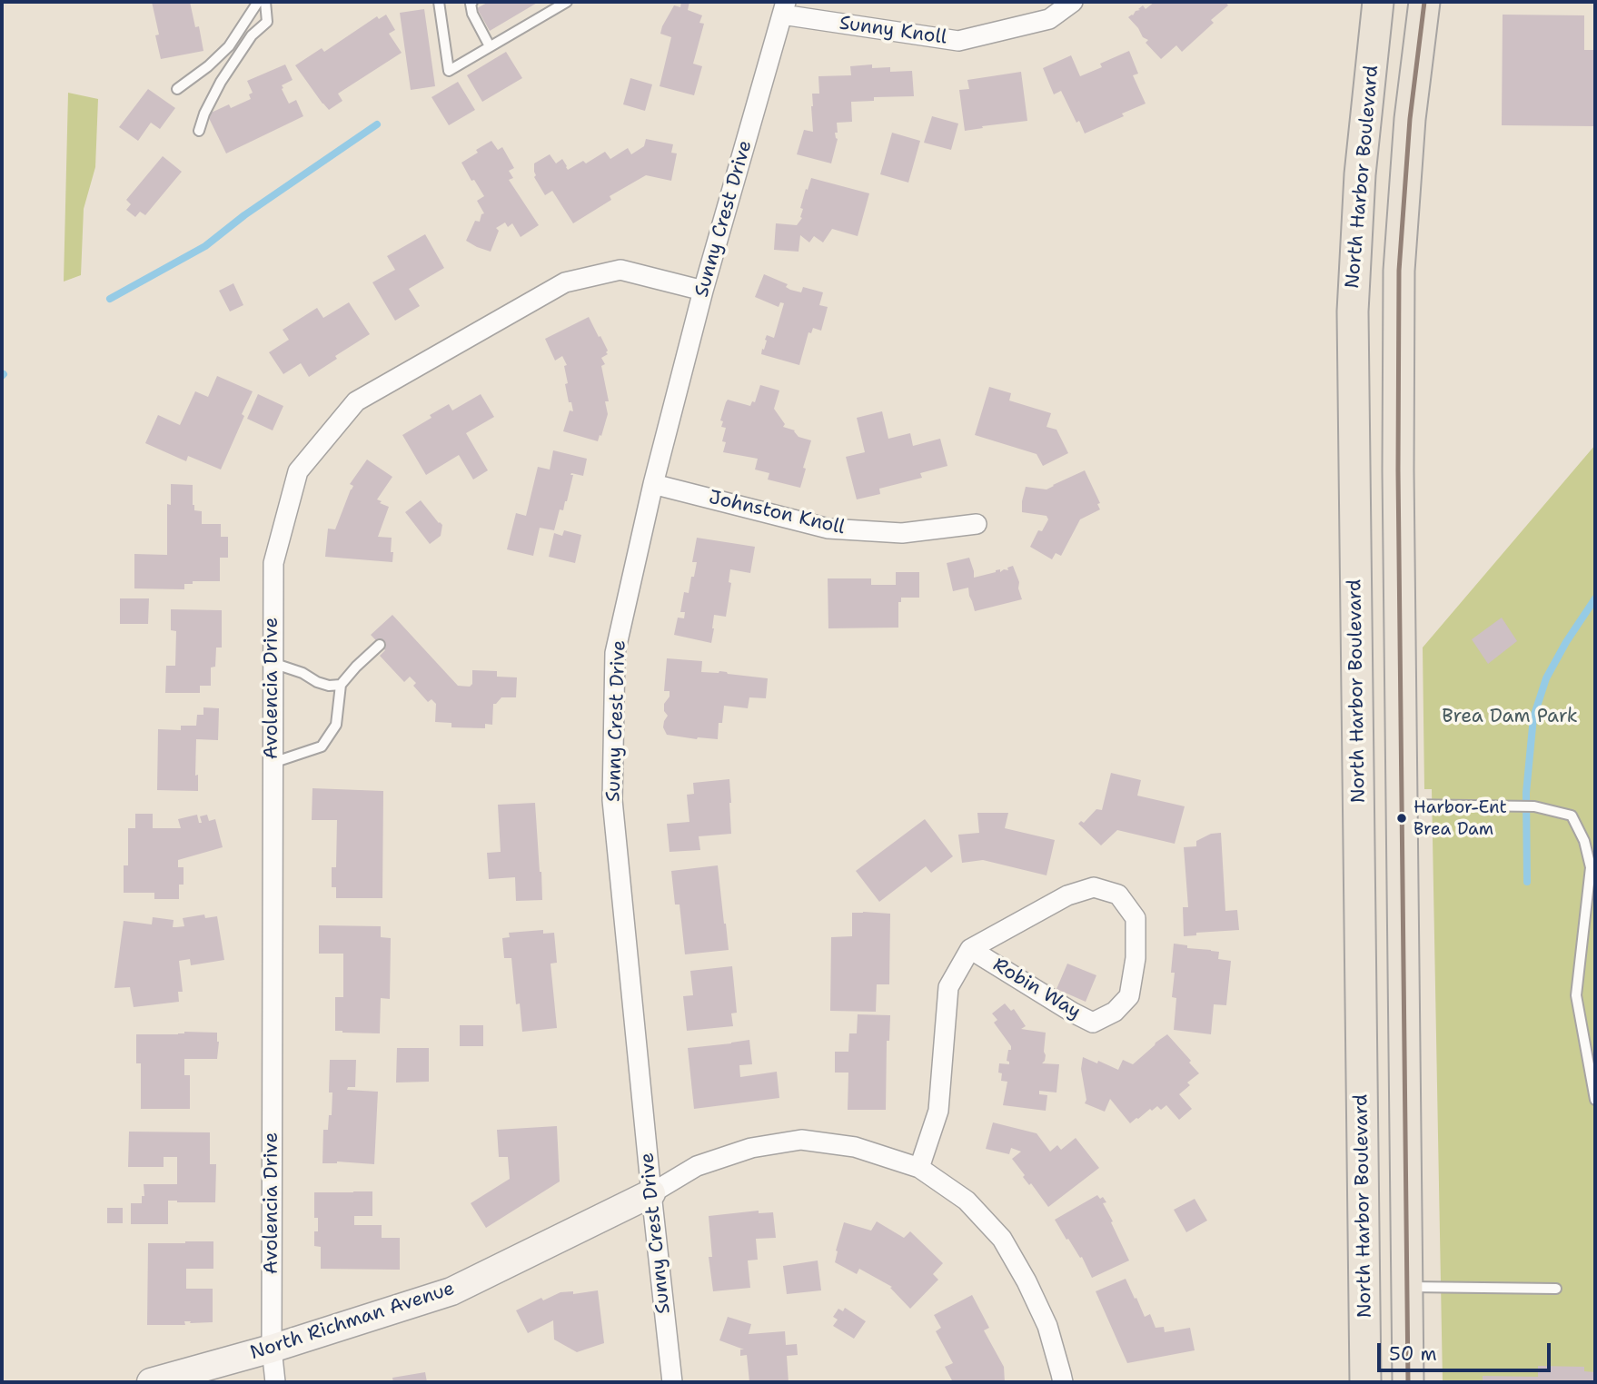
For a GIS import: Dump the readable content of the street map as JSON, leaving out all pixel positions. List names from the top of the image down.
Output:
{
  "streets": {
    "main road": ["North Harbor Boulevard"],
    "street": [
      "Sunny Knoll",
      "Sunny Crest Drive",
      "Johnston Knoll",
      "Avolencia Drive",
      "Robin Way",
      "North Richman Avenue"
    ]
  },
  "crossings": [
    ["Sunny Knoll", "Sunny Crest Drive"],
    ["Sunny Crest Drive", "Johnston Knoll"],
    ["Sunny Crest Drive", "Avolencia Drive"],
    ["Sunny Crest Drive", "North Richman Avenue"],
    ["Avolencia Drive", "North Richman Avenue"]
  ],
  "parks": ["Brea Dam Park"],
  "places": ["Harbor-Ent Brea Dam"],
  "scale_bar": "50 m"
}
